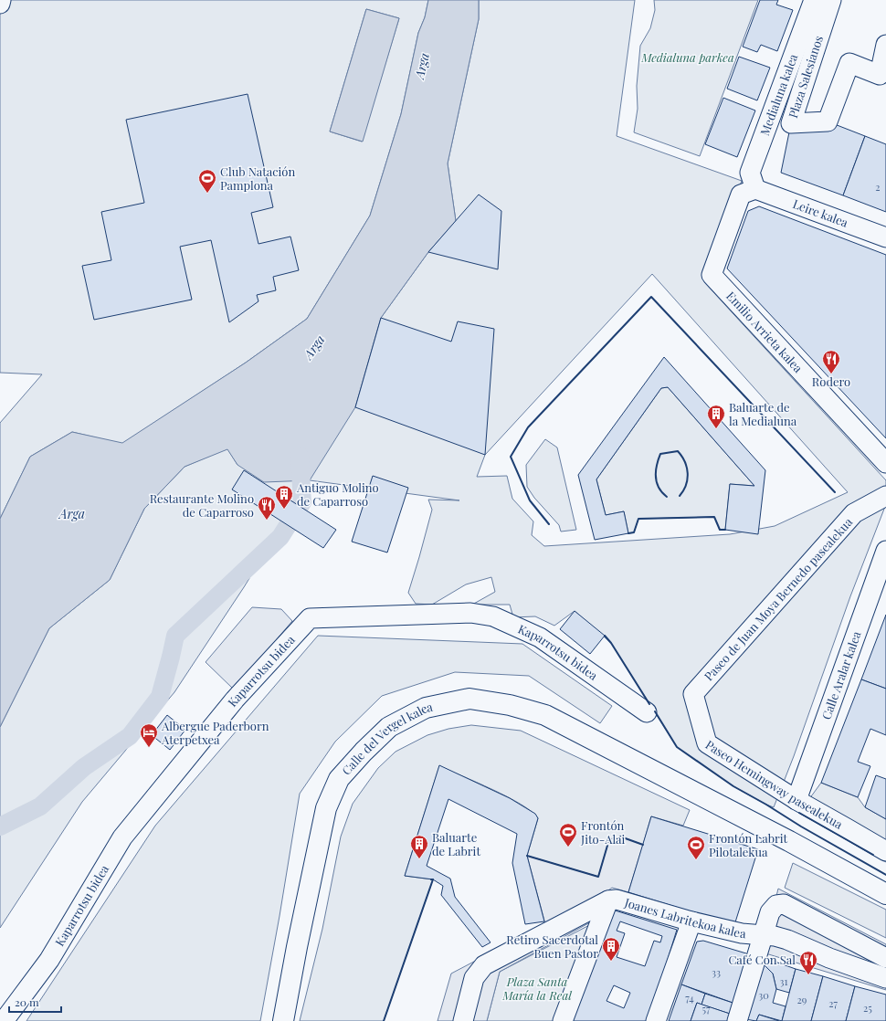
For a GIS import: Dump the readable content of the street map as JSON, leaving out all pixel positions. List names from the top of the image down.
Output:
{
  "streets": {
    "main road": ["Calle del Vergel kalea"],
    "street": [
      "Plaza Salesianos",
      "Medialuna kalea",
      "Leire kalea",
      "Emilio Arrieta kalea",
      "Paseo de Juan Moya Bernedo pasealekua",
      "Kaparrotsu bidea",
      "Calle Aralar kalea",
      "Paseo Hemingway pasealekua",
      "Joanes Labritekoa kalea"
    ]
  },
  "crossings": [
    ["Medialuna kalea", "Leire kalea"],
    ["Medialuna kalea", "Emilio Arrieta kalea"],
    ["Leire kalea", "Emilio Arrieta kalea"],
    ["Paseo de Juan Moya Bernedo pasealekua", "Paseo Hemingway pasealekua"],
    ["Calle Aralar kalea", "Paseo Hemingway pasealekua"]
  ],
  "water": ["Arga"],
  "parks": ["Medialuna parkea", "Plaza Santa María la Real"],
  "places": {
    "sports": ["Club Natación Pamplona", "Frontón Jito-Alai", "Frontón Labrit Pilotalekua"],
    "restaurant": ["Rodero", "Restaurante Molino de Caparroso", "Café Con Sal"],
    "building": [
      "Baluarte de la Medialuna",
      "Antiguo Molino de Caparroso",
      "Baluarte de Labrit",
      "Retiro Sacerdotal Buen Pastor"
    ],
    "hotel": ["Albergue Paderborn Aterpetxea"]
  },
  "house_numbers": [
    "2",
    "33",
    "31",
    "30",
    "74",
    "29",
    "27",
    "25",
    "57"
  ],
  "scale_bar": "20 m"
}
